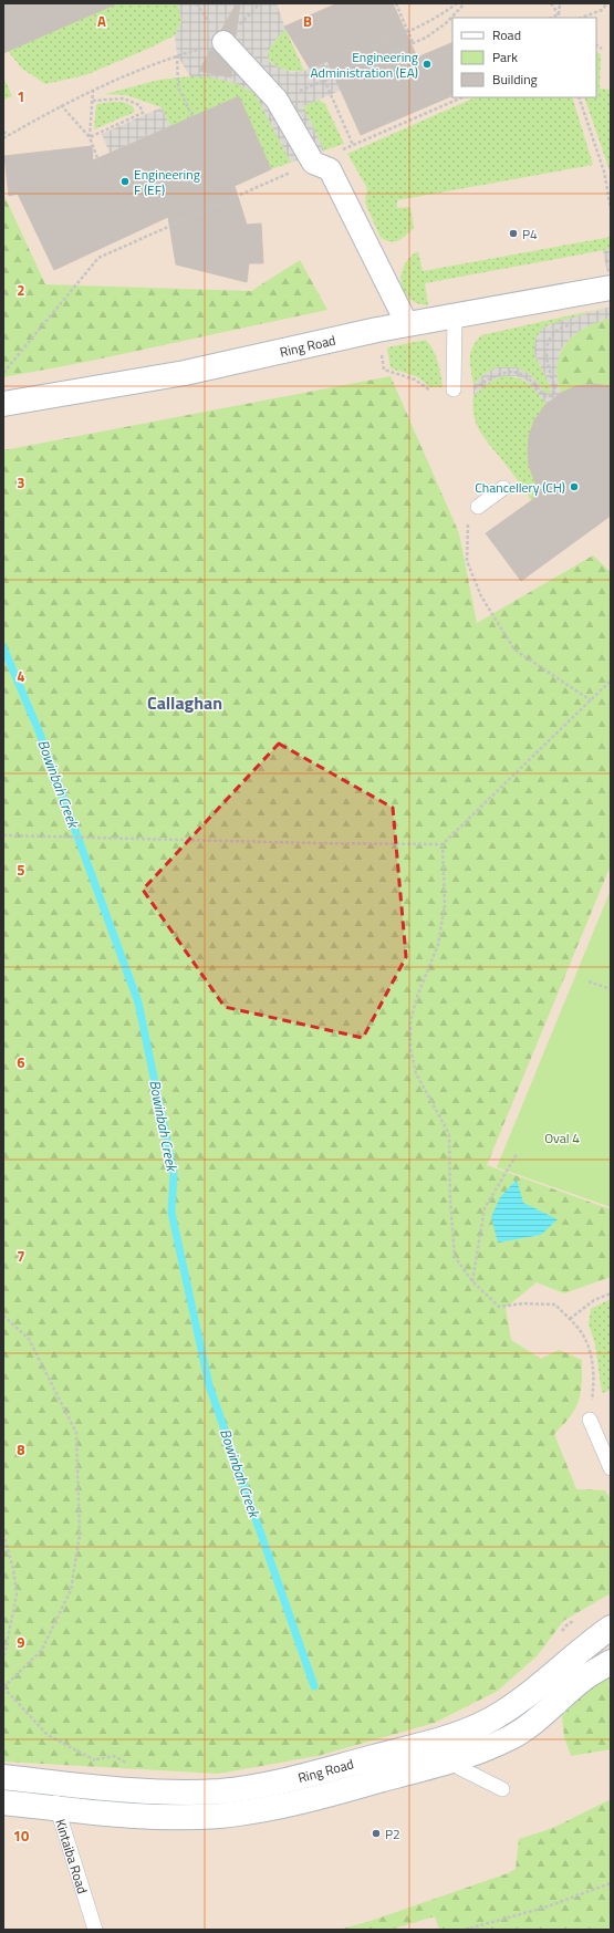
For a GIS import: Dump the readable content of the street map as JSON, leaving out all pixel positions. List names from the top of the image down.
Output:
{
  "streets": {
    "street": ["Ring Road"],
    "lane": ["Kintaiba Road"]
  },
  "crossings": [
    ["Ring Road", "Kintaiba Road"]
  ],
  "districts": ["Callaghan"],
  "water": ["Bowinbah Creek"],
  "parks": ["Oval 4"],
  "places": [
    "Engineering Administration (EA)",
    "Engineering F (EF)",
    "P4",
    "Chancellery (CH)",
    "P2"
  ],
  "legend": ["Road", "Park", "Building"],
  "grid": {
    "columns": ["A", "B"],
    "rows": [
      "1",
      "2",
      "3",
      "4",
      "5",
      "6",
      "7",
      "8",
      "9",
      "10"
    ]
  }
}
